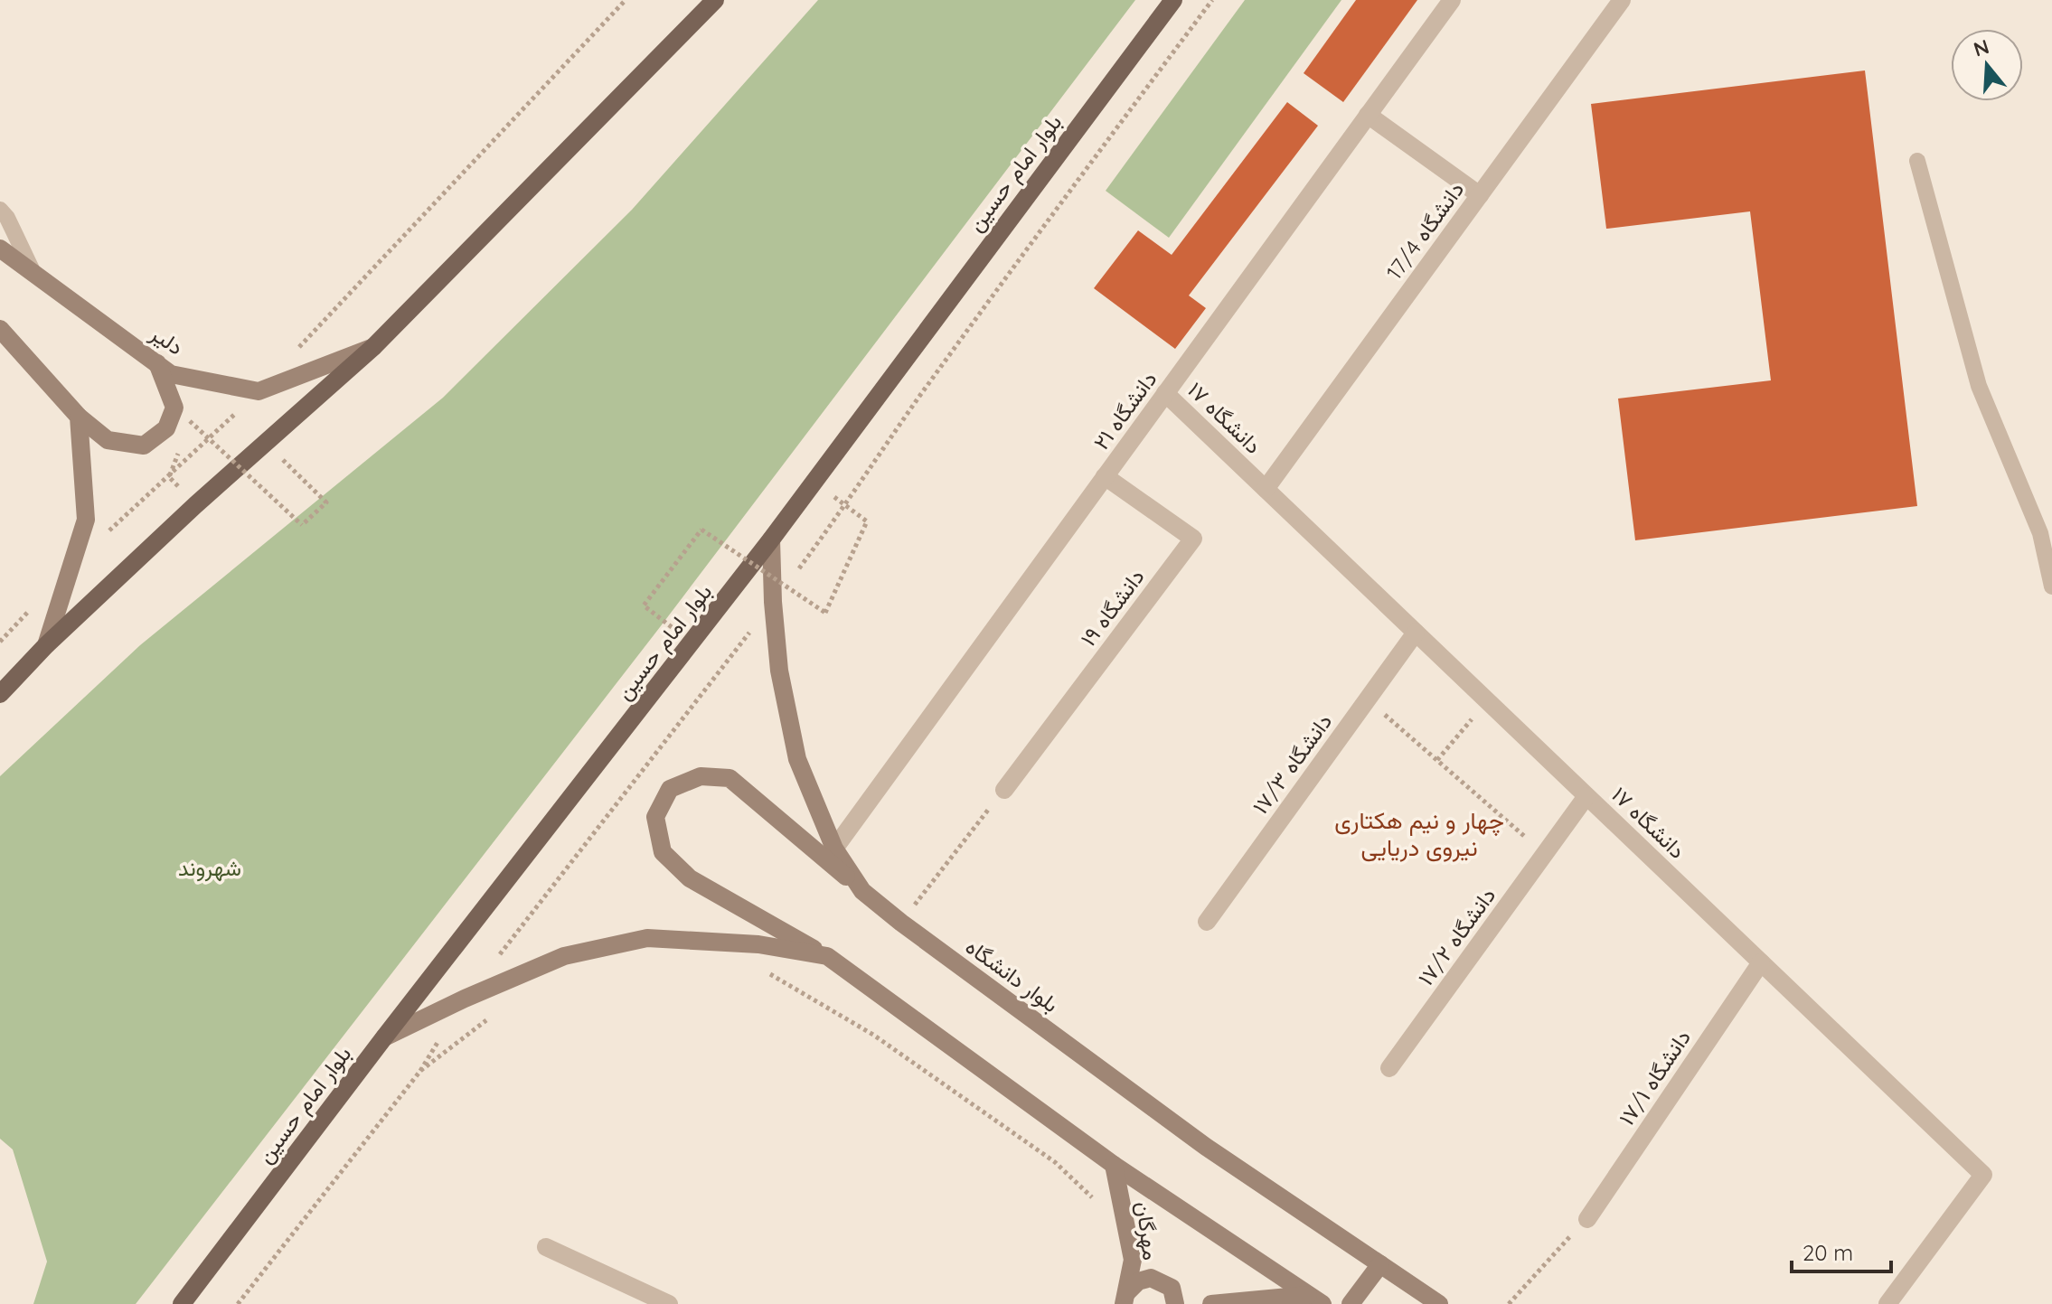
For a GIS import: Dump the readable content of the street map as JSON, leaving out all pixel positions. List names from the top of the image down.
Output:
{
  "streets": {
    "main road": [
      "بلوار امام حسین",
      "دلیر",
      "بلوار دانشگاه",
      "مهرگان"
    ],
    "street": [
      "دانشگاه 17/4",
      "دانشگاه ۲۱",
      "دانشگاه ۱۷",
      "دانشگاه ۱۹",
      "دانشگاه ۱۷/۳",
      "دانشگاه ۱۷/۲",
      "دانشگاه ۱۷/۱"
    ]
  },
  "crossings": [
    ["بلوار امام حسین", "بلوار دانشگاه"],
    ["دانشگاه 17/4", "دانشگاه ۱۷"],
    ["دانشگاه ۲۱", "دانشگاه ۱۷"],
    ["دانشگاه ۲۱", "دانشگاه ۱۹"],
    ["دانشگاه ۲۱", "بلوار دانشگاه"],
    ["دانشگاه ۱۷", "دانشگاه ۱۷/۳"],
    ["دانشگاه ۱۷", "دانشگاه ۱۷/۲"],
    ["دانشگاه ۱۷", "دانشگاه ۱۷/۱"]
  ],
  "districts": ["چهار و نیم هکتاری نیروی دریایی"],
  "parks": ["شهروند"],
  "scale_bar": "20 m",
  "north": "top"
}
